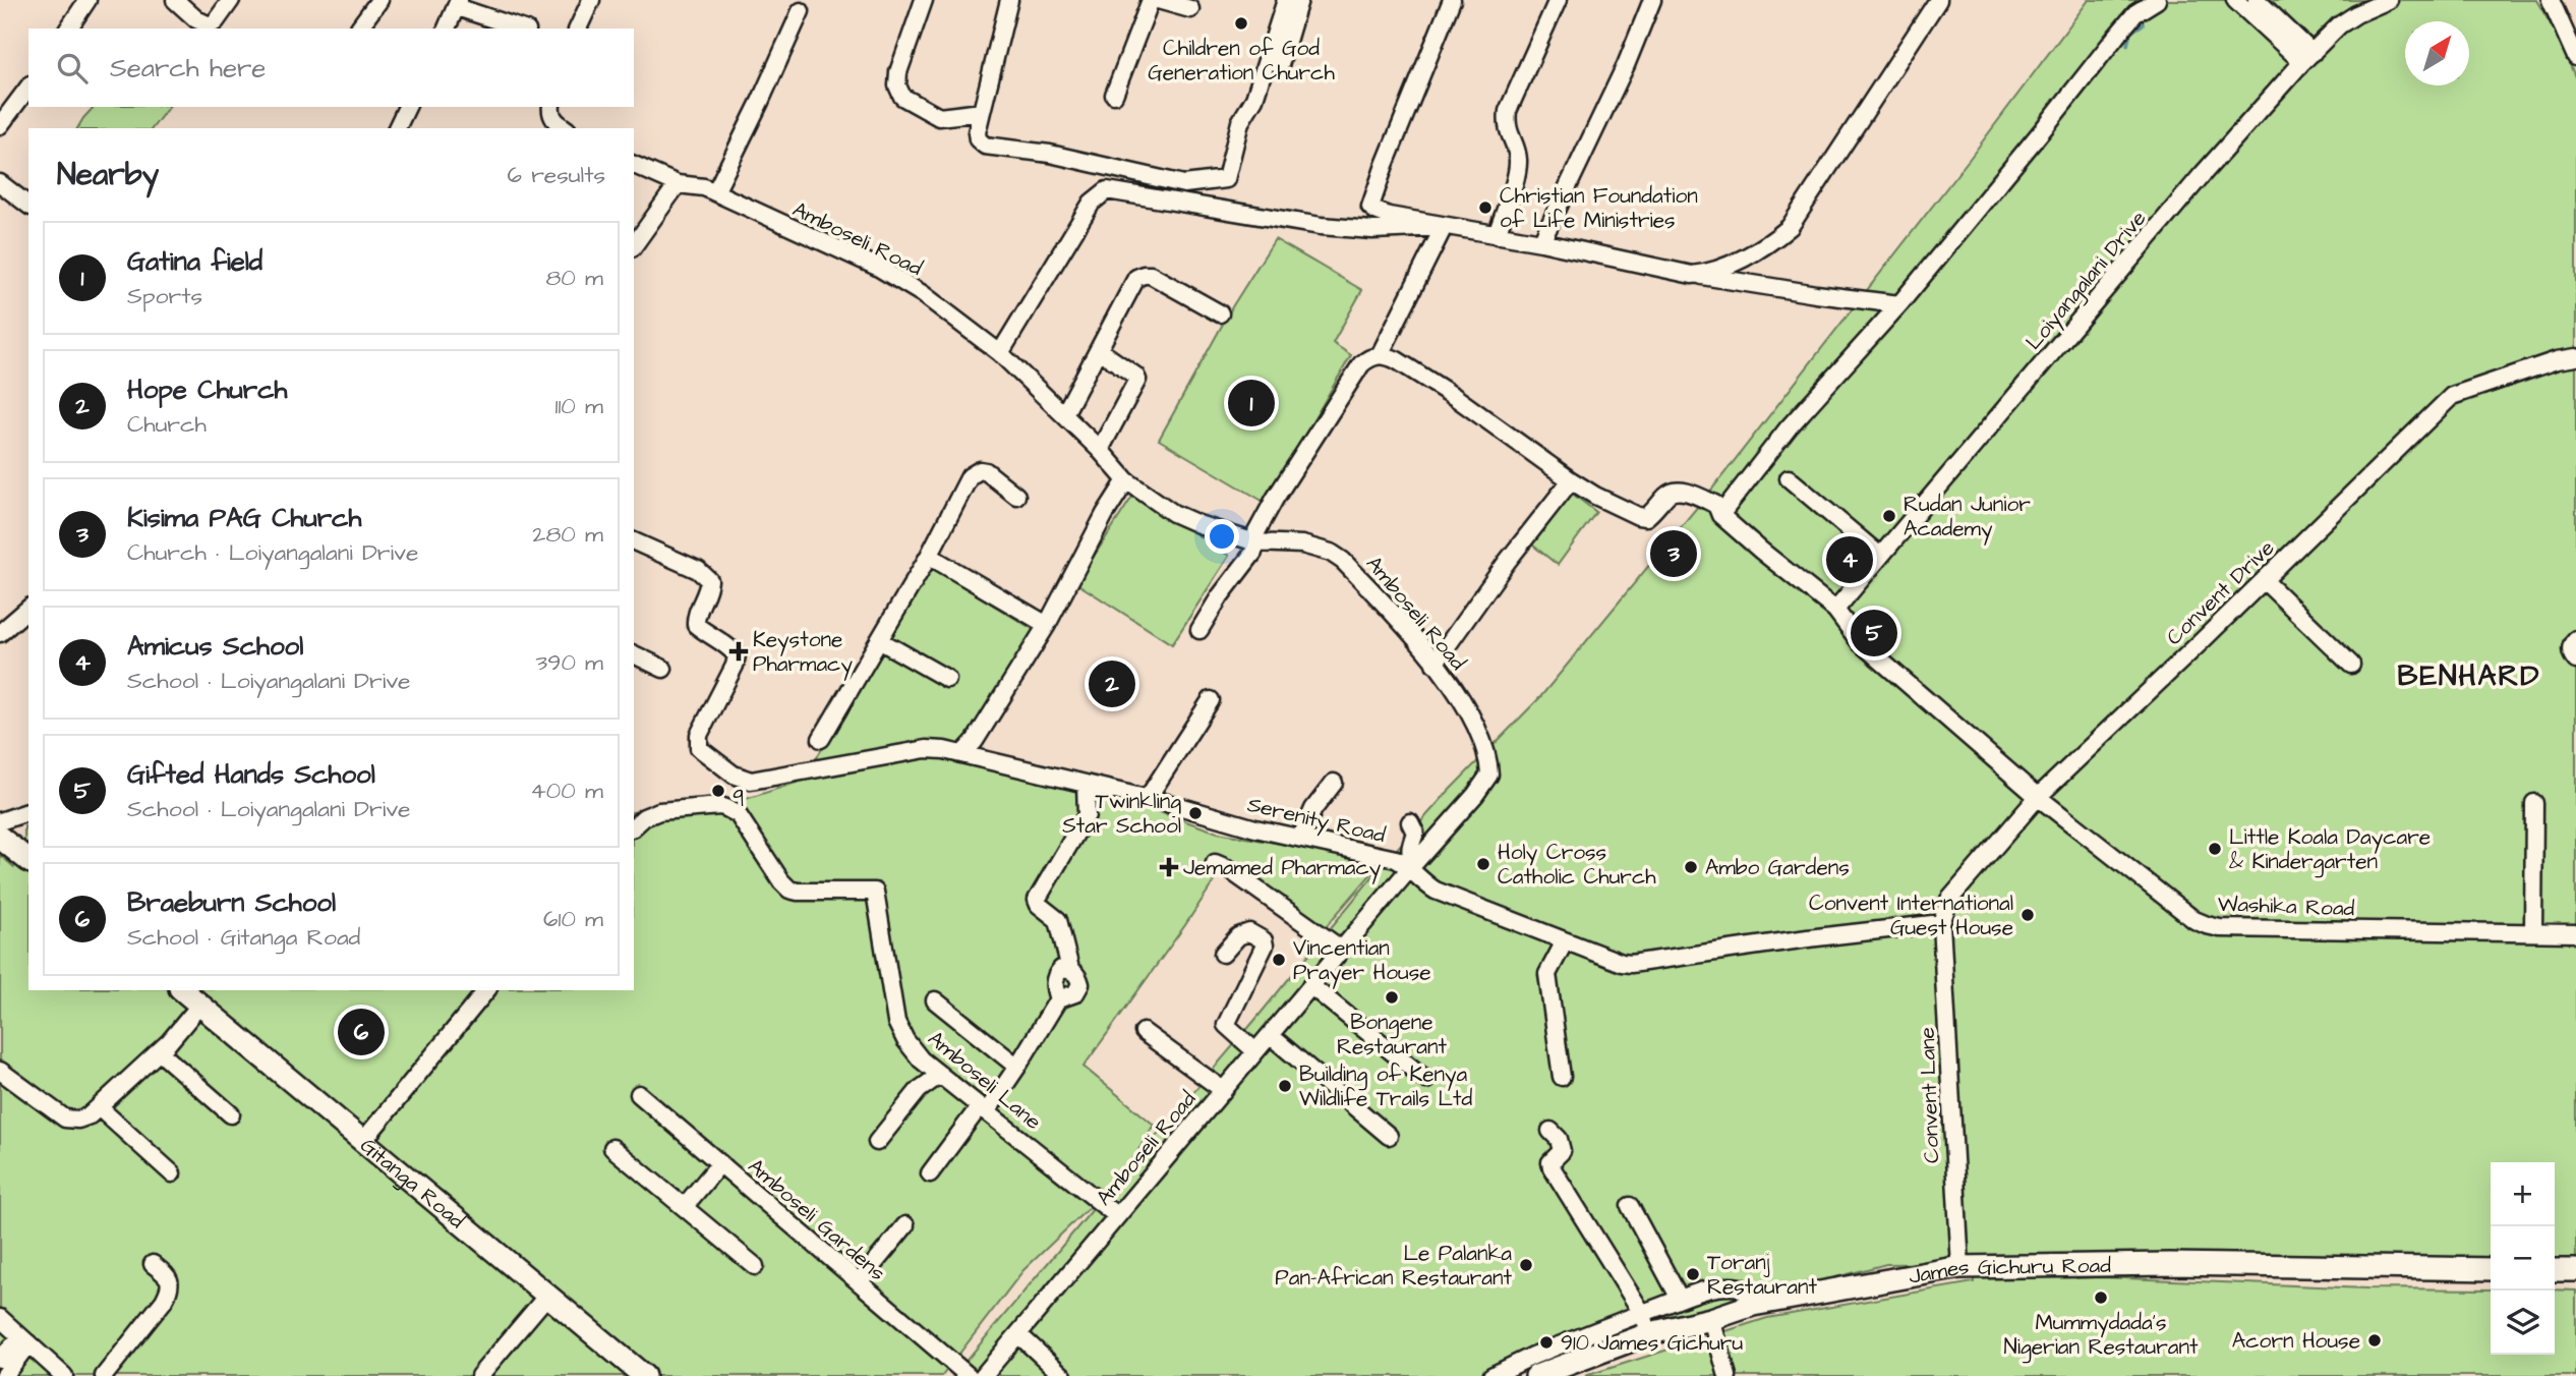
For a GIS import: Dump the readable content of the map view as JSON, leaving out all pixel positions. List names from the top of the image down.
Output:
{
  "streets": {
    "main road": ["Gitanga Road", "James Gichuru Road"],
    "street": [
      "Amboseli Road",
      "Loiyangalani Drive",
      "Convent Drive",
      "Serenity Road",
      "Washika Road",
      "Amboseli Lane",
      "Convent Lane",
      "Amboseli Gardens"
    ]
  },
  "crossings": [
    ["Amboseli Road", "Serenity Road"],
    ["Amboseli Road", "Amboseli Lane"],
    ["Convent Drive", "Serenity Road"],
    ["Convent Drive", "Washika Road"],
    ["Convent Drive", "Convent Lane"],
    ["Serenity Road", "Convent Lane"],
    ["Convent Lane", "James Gichuru Road"]
  ],
  "districts": ["BENHARD"],
  "places": {
    "other": [
      "Children of God Generation Church",
      "Christian Foundation of Life Ministries",
      "Rudan Junior Academy",
      "q",
      "Twinkling Star School",
      "Little Koala Daycare & Kindergarten",
      "Holy Cross Catholic Church",
      "Ambo Gardens",
      "Convent International Guest House",
      "Vincentian Prayer House",
      "Bongene Restaurant",
      "Building of Kenya Wildlife Trails Ltd",
      "Le Palanka Pan-African Restaurant",
      "Toranj Restaurant",
      "Mummydada's Nigerian Restaurant",
      "Acorn House",
      "910 James Gichuru"
    ],
    "health": ["Keystone Pharmacy", "Jemamed Pharmacy"]
  },
  "north": "top right",
  "page": {
    "search": "Search here",
    "heading": ["Nearby", "6 results"],
    "list": [
      {
        "mark": "1",
        "name": "Gatina field",
        "note": "Sports",
        "value": "80 m"
      },
      {
        "mark": "2",
        "name": "Hope Church",
        "note": "Church",
        "value": "110 m"
      },
      {
        "mark": "3",
        "name": "Kisima PAG Church",
        "note": "Church · Loiyangalani Drive",
        "value": "280 m"
      },
      {
        "mark": "4",
        "name": "Amicus School",
        "note": "School · Loiyangalani Drive",
        "value": "390 m"
      },
      {
        "mark": "5",
        "name": "Gifted Hands School",
        "note": "School · Loiyangalani Drive",
        "value": "400 m"
      },
      {
        "mark": "6",
        "name": "Braeburn School",
        "note": "School · Gitanga Road",
        "value": "610 m"
      }
    ],
    "pins": [
      "1",
      "3",
      "4",
      "5",
      "2",
      "6"
    ],
    "map_buttons": ["+", "−"]
  }
}
